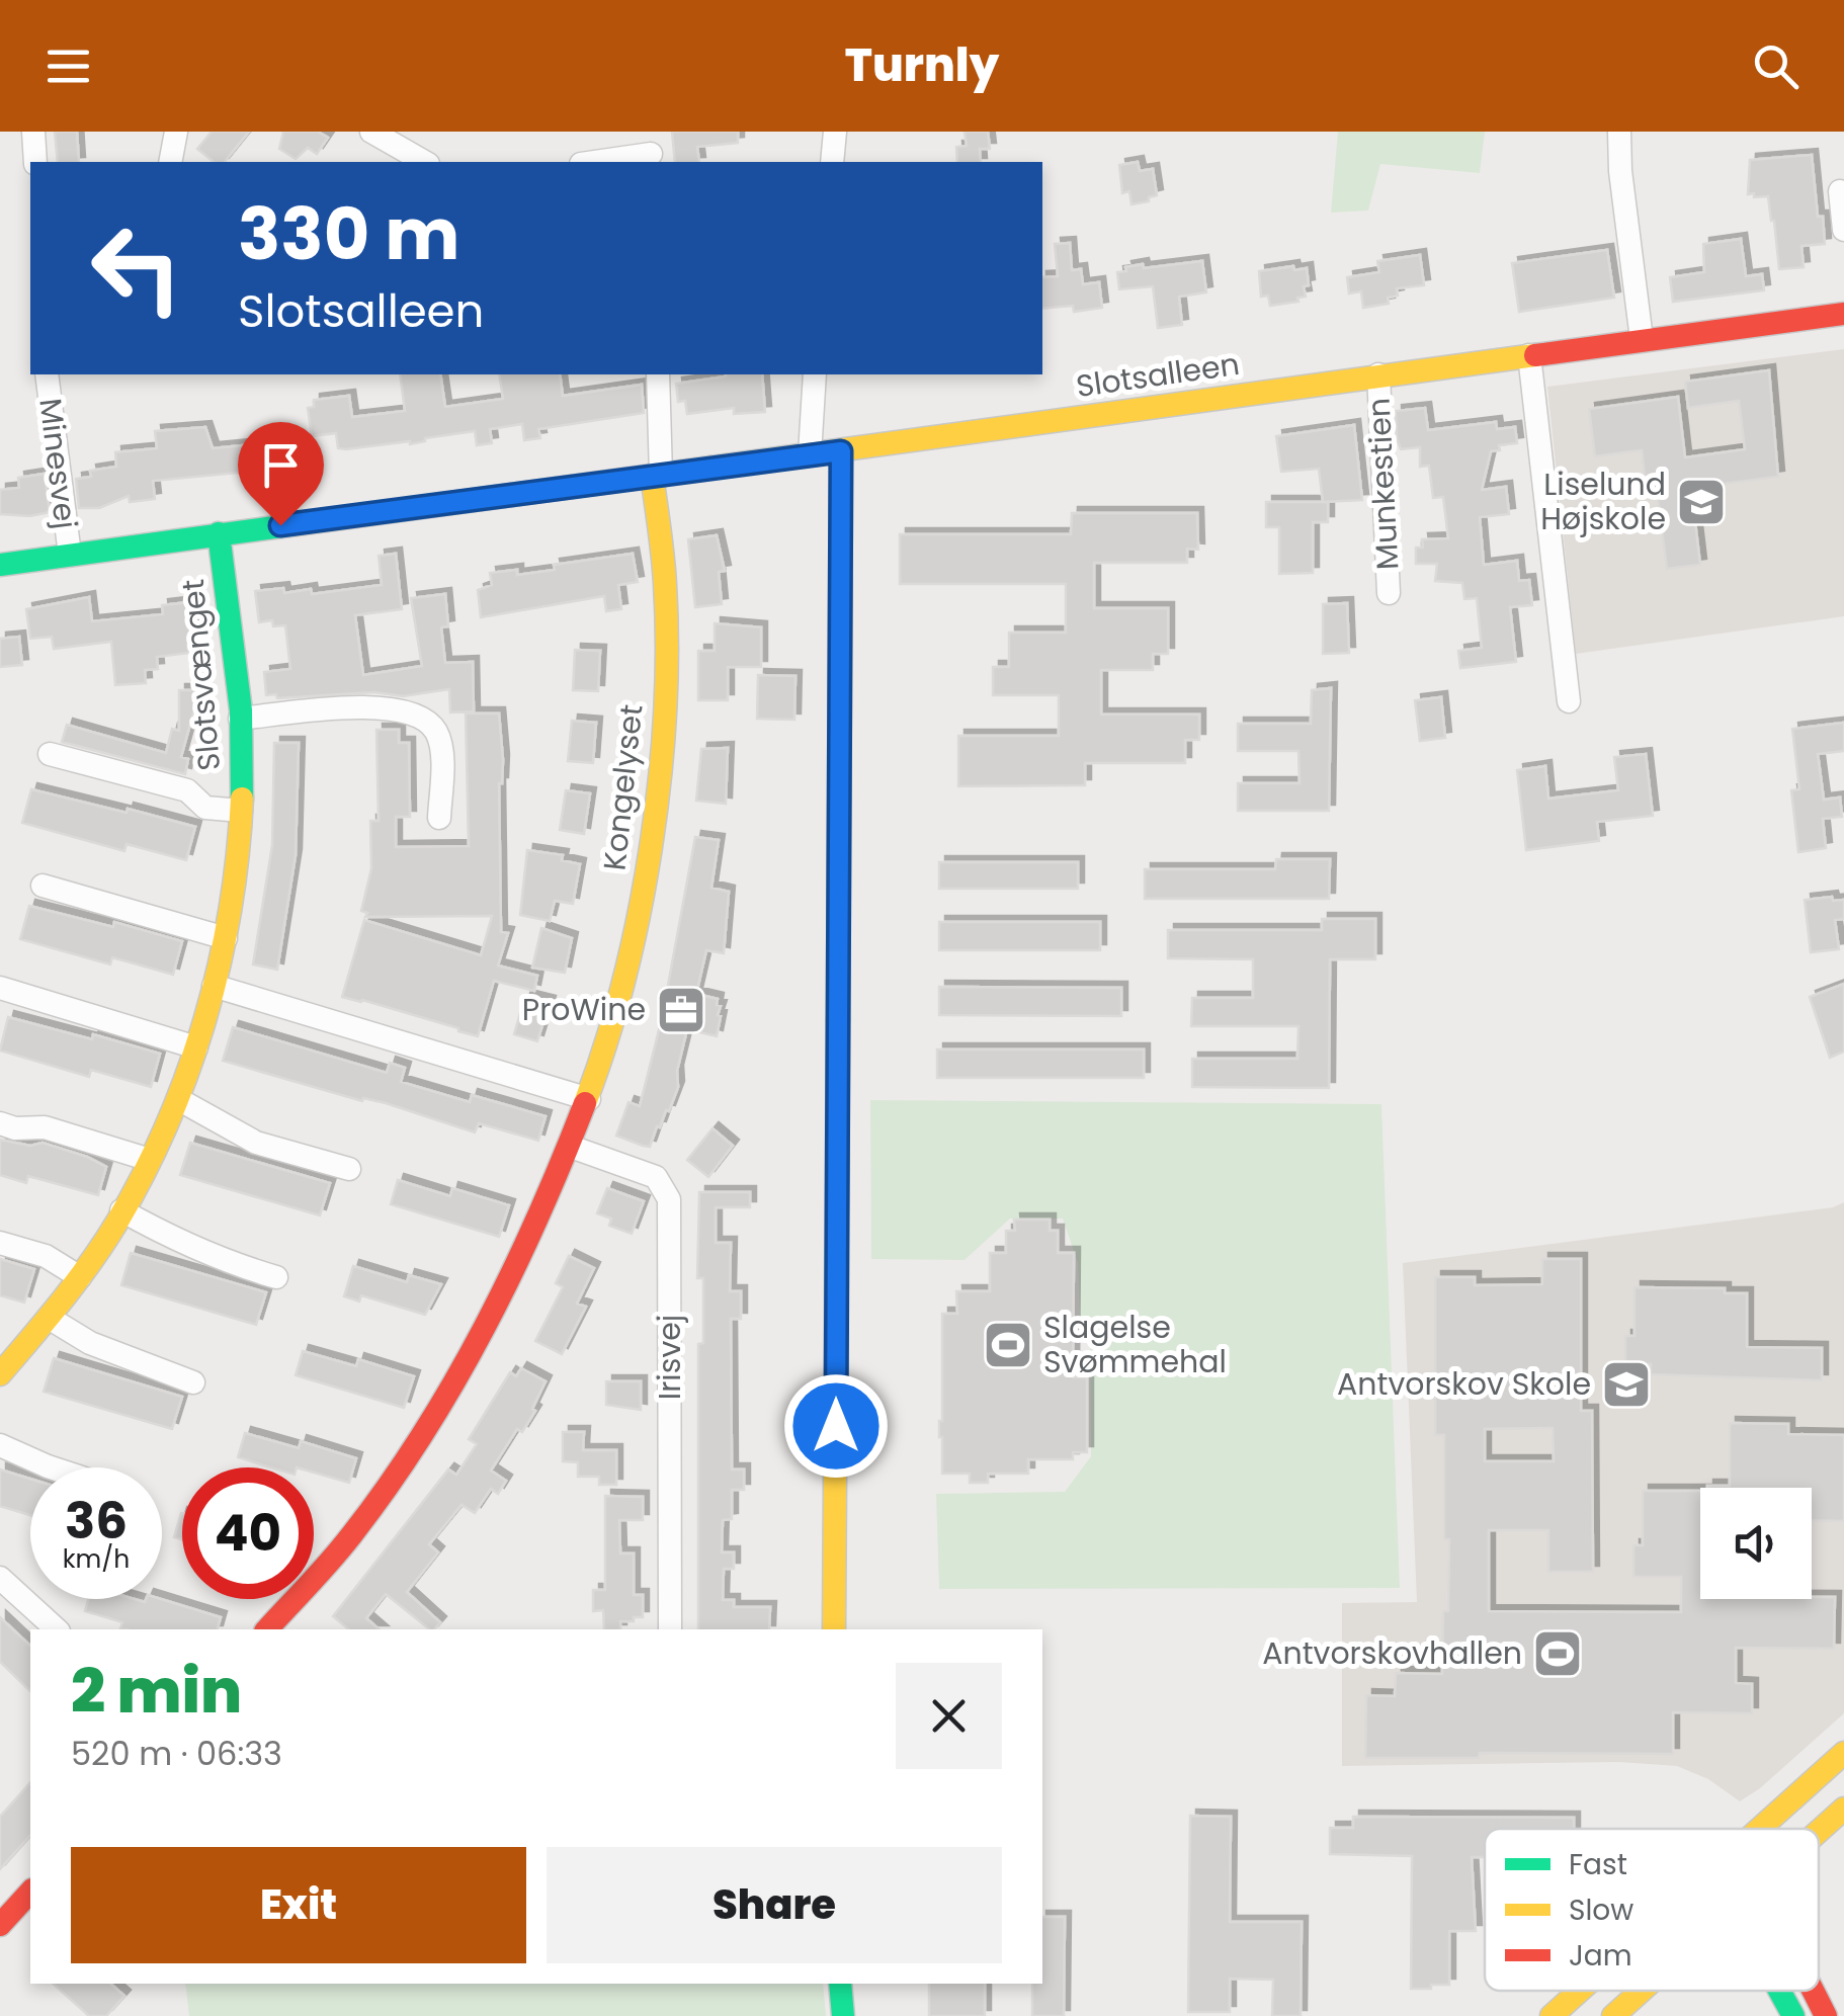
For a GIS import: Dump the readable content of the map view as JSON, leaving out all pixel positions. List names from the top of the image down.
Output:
{
  "streets": {
    "street": [
      "Slotsalleen",
      "Minesvej",
      "Munkestien",
      "Slotsvænget",
      "Kongelyset",
      "Irisvej"
    ]
  },
  "crossings": [
    ["Slotsalleen", "Minesvej"],
    ["Slotsalleen", "Munkestien"],
    ["Slotsalleen", "Slotsvænget"],
    ["Slotsalleen", "Kongelyset"],
    ["Kongelyset", "Irisvej"]
  ],
  "places": {
    "school or university": ["Liselund Højskole", "Antvorskov Skole"],
    "office": ["ProWine"],
    "sports": ["Slagelse Svømmehal", "Antvorskovhallen"]
  },
  "legend": ["Fast", "Slow", "Jam"],
  "page": {
    "header": "Turnly",
    "turn": ["330 m", "Slotsalleen"],
    "speed": "36 km/h",
    "limit": "40",
    "heading": ["2 min", "520 m · 06:33"],
    "buttons": ["Exit", "Share"]
  }
}
